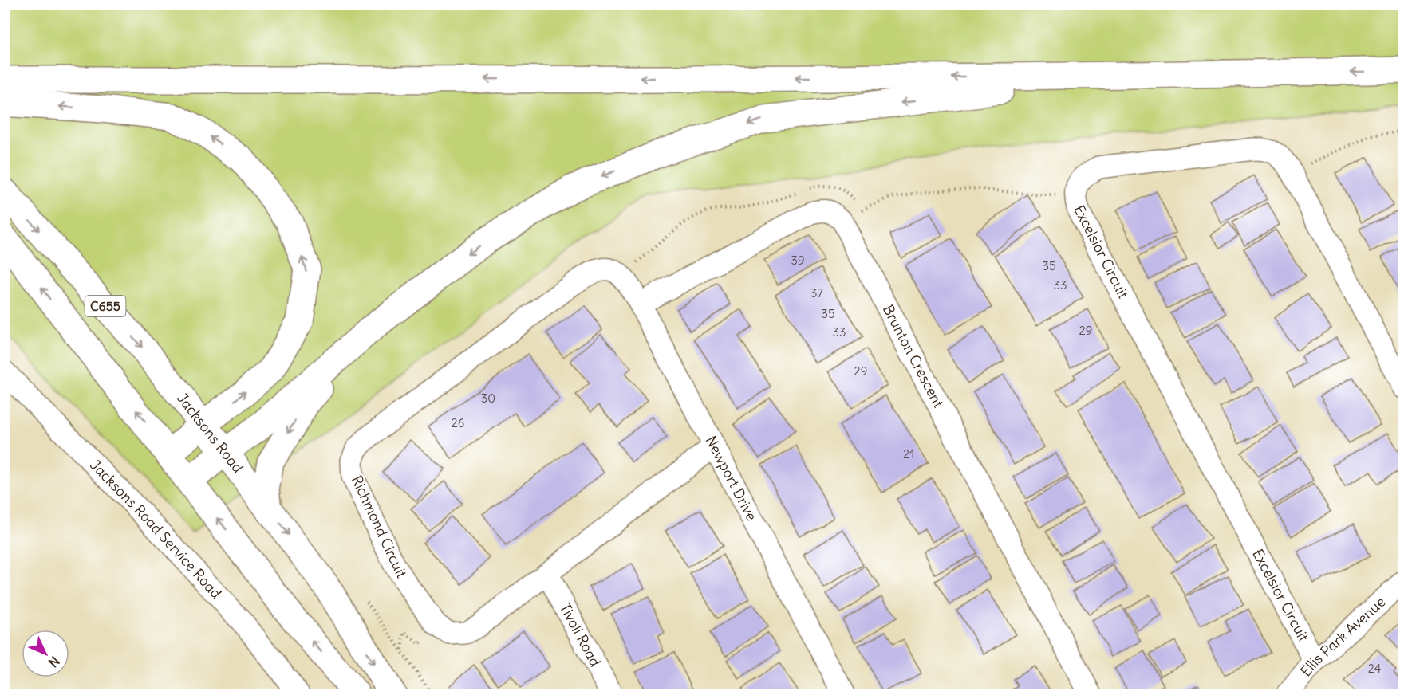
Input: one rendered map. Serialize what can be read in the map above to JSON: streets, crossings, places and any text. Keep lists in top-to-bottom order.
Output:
{
  "streets": {
    "main road": ["C655", "Jacksons Road"],
    "street": [
      "Excelsior Circuit",
      "Brunton Crescent",
      "Newport Drive",
      "Richmond Circuit",
      "Jacksons Road Service Road",
      "Tivoli Road",
      "Ellis Park Avenue"
    ]
  },
  "crossings": [
    ["Excelsior Circuit", "Ellis Park Avenue"],
    ["Newport Drive", "Richmond Circuit"],
    ["Richmond Circuit", "Tivoli Road"]
  ],
  "house_numbers": [
    "39",
    "35",
    "33",
    "37",
    "35",
    "29",
    "33",
    "29",
    "30",
    "26",
    "21",
    "24"
  ],
  "north": "bottom right"
}
